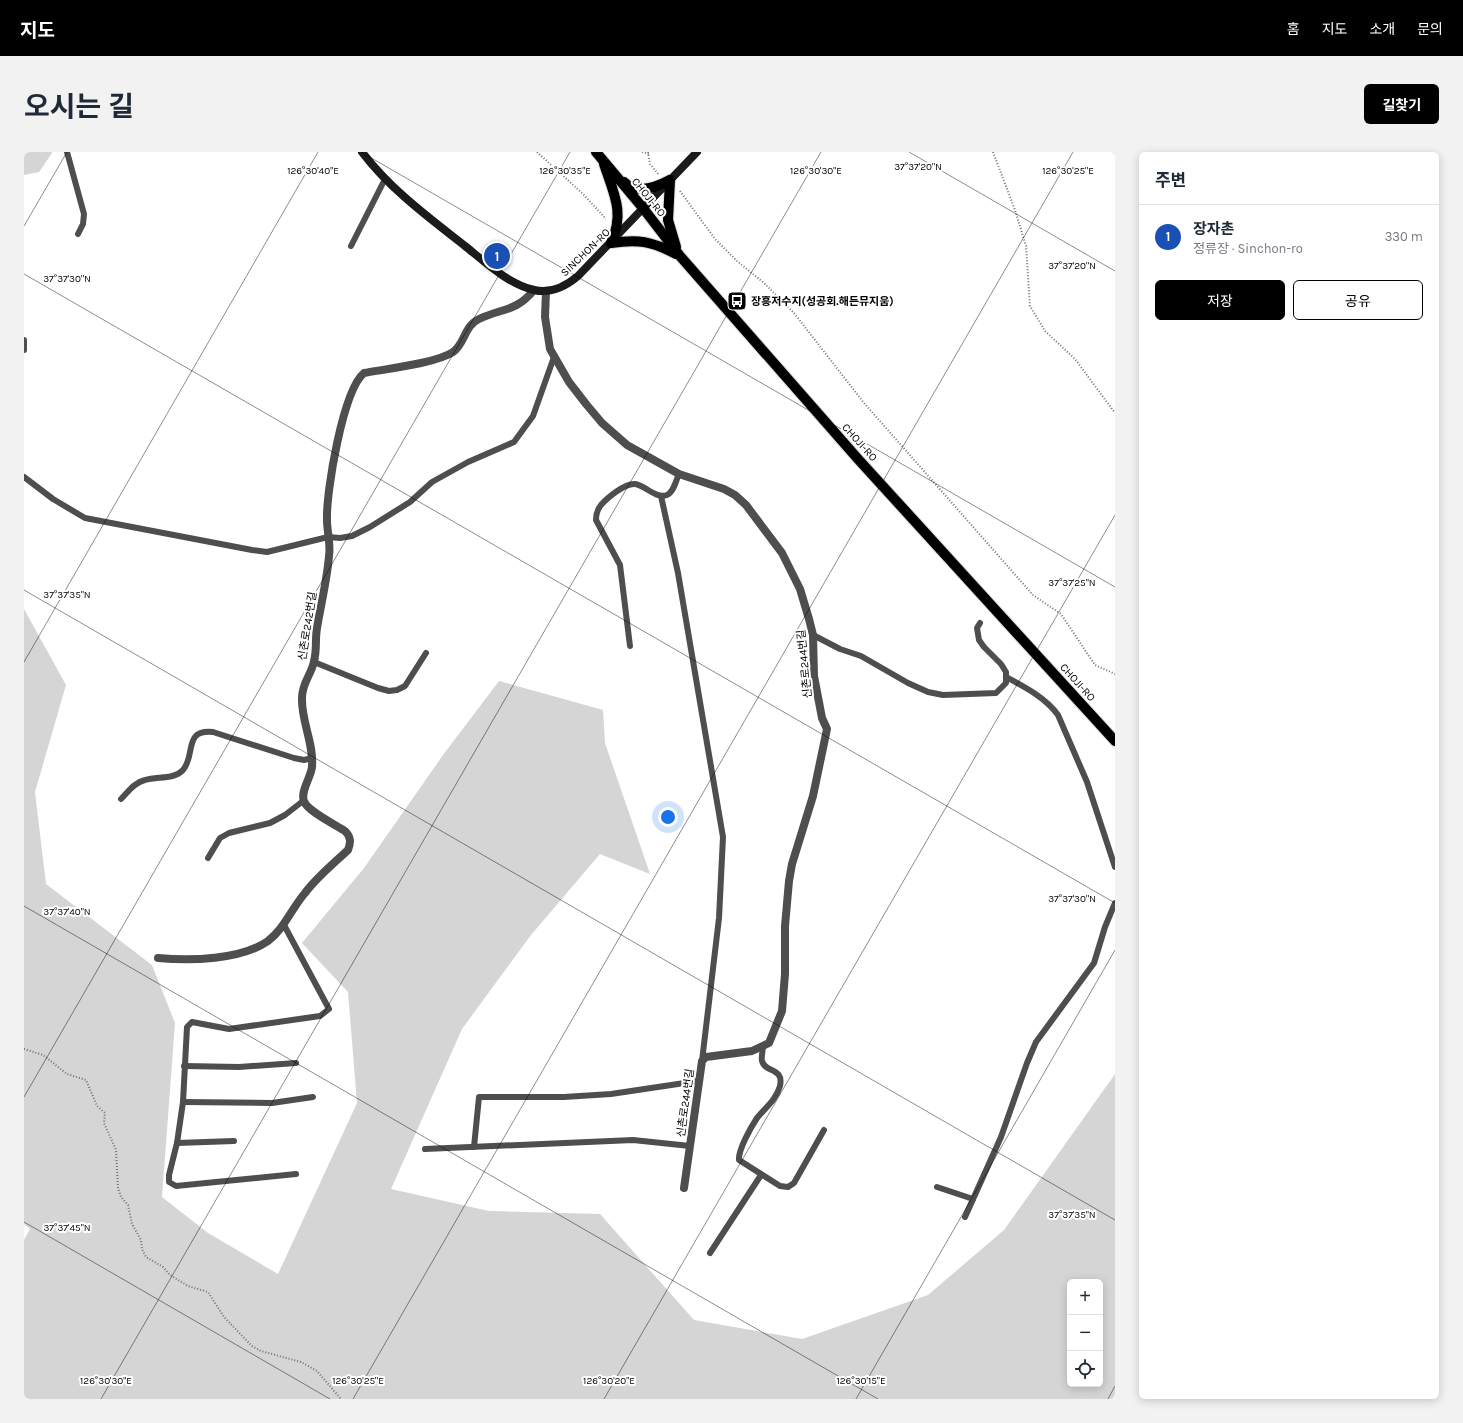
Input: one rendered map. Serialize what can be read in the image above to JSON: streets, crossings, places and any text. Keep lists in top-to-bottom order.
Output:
{
  "streets": {
    "main road": ["CHOJI-RO"],
    "street": ["SINCHON-RO", "신촌로242번길", "신촌로244번길"]
  },
  "crossings": [
    ["CHOJI-RO", "SINCHON-RO"],
    ["SINCHON-RO", "신촌로242번길"],
    ["SINCHON-RO", "신촌로244번길"]
  ],
  "places": {
    "bus stop": ["장흥저수지(성공회.해든뮤지움)"]
  },
  "page": {
    "header": "지도",
    "nav": [
      "홈",
      "지도",
      "소개",
      "문의"
    ],
    "title": "오시는 길",
    "buttons": [
      "길찾기",
      ["저장", "공유"]
    ],
    "heading": "주변",
    "list": [
      {
        "mark": "1",
        "name": "장자촌",
        "note": "정류장 · Sinchon-ro",
        "value": "330 m"
      }
    ],
    "pins": "1",
    "map_buttons": ["+", "−"]
  },
  "coordinates": [
    "37°37'20\"N",
    "126°30'40\"E",
    "126°30'35\"E",
    "126°30'30\"E",
    "126°30'25\"E",
    "37°37'30\"N",
    "37°37'25\"N",
    "37°37'35\"N",
    "37°37'40\"N",
    "37°37'45\"N",
    "126°30'20\"E",
    "126°30'15\"E"
  ]
}
